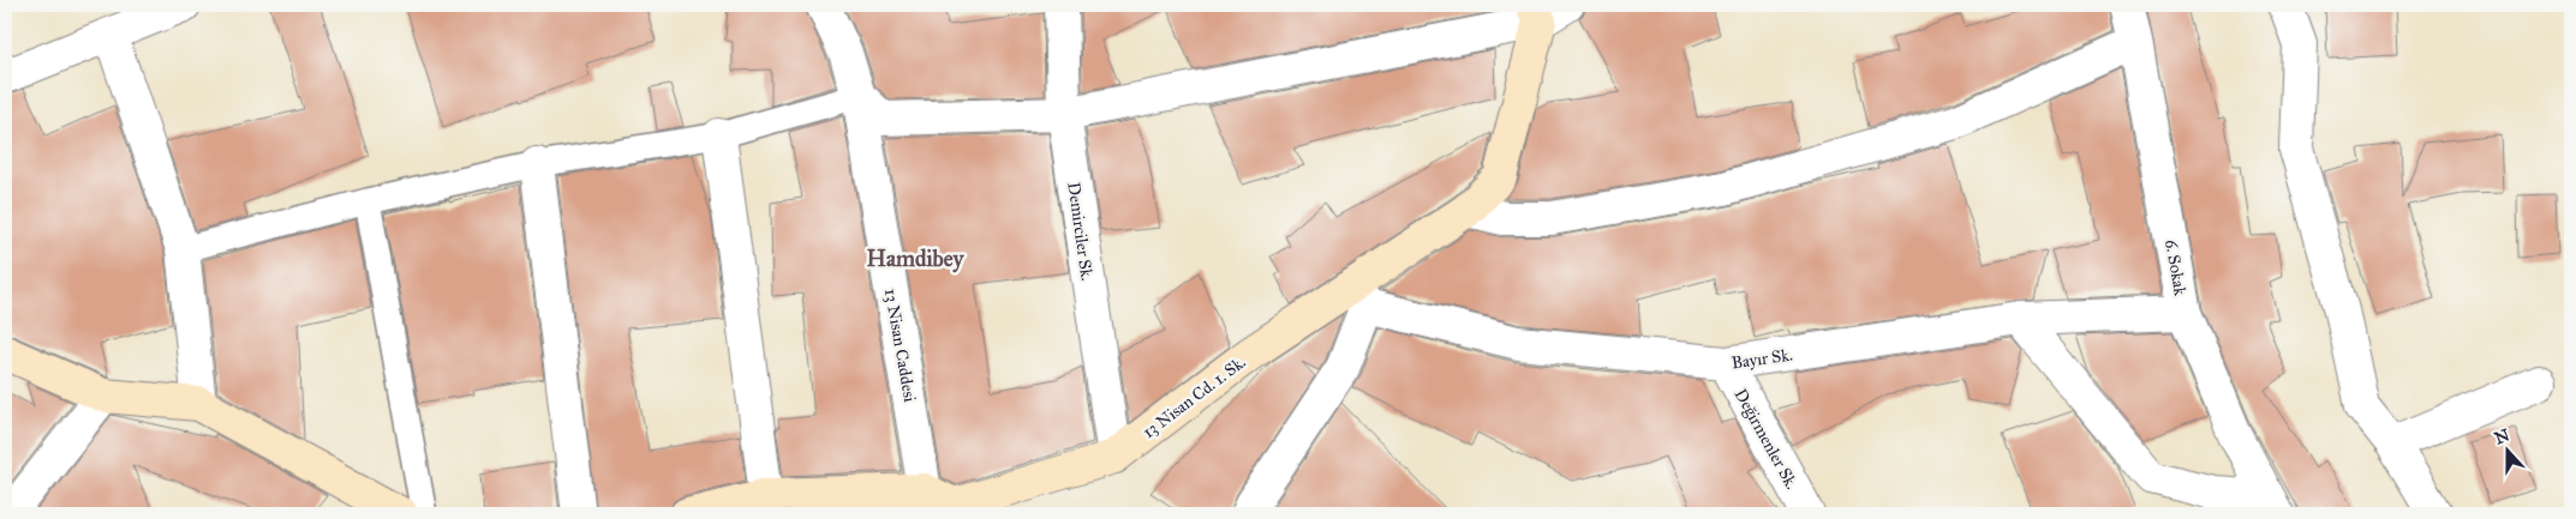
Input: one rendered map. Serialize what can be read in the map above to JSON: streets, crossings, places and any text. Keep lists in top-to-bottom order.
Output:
{
  "streets": {
    "street": [
      "Demirciler Sk.",
      "6. Sokak",
      "13 Nisan Caddesi",
      "Bayır Sk.",
      "13 Nisan Cd. 1. Sk.",
      "Değirmenler Sk."
    ]
  },
  "crossings": [
    ["Demirciler Sk.", "13 Nisan Cd. 1. Sk."],
    ["6. Sokak", "Bayır Sk."],
    ["13 Nisan Caddesi", "13 Nisan Cd. 1. Sk."],
    ["Bayır Sk.", "13 Nisan Cd. 1. Sk."],
    ["Bayır Sk.", "Değirmenler Sk."]
  ],
  "districts": ["Hamdibey"],
  "north": "top"
}
